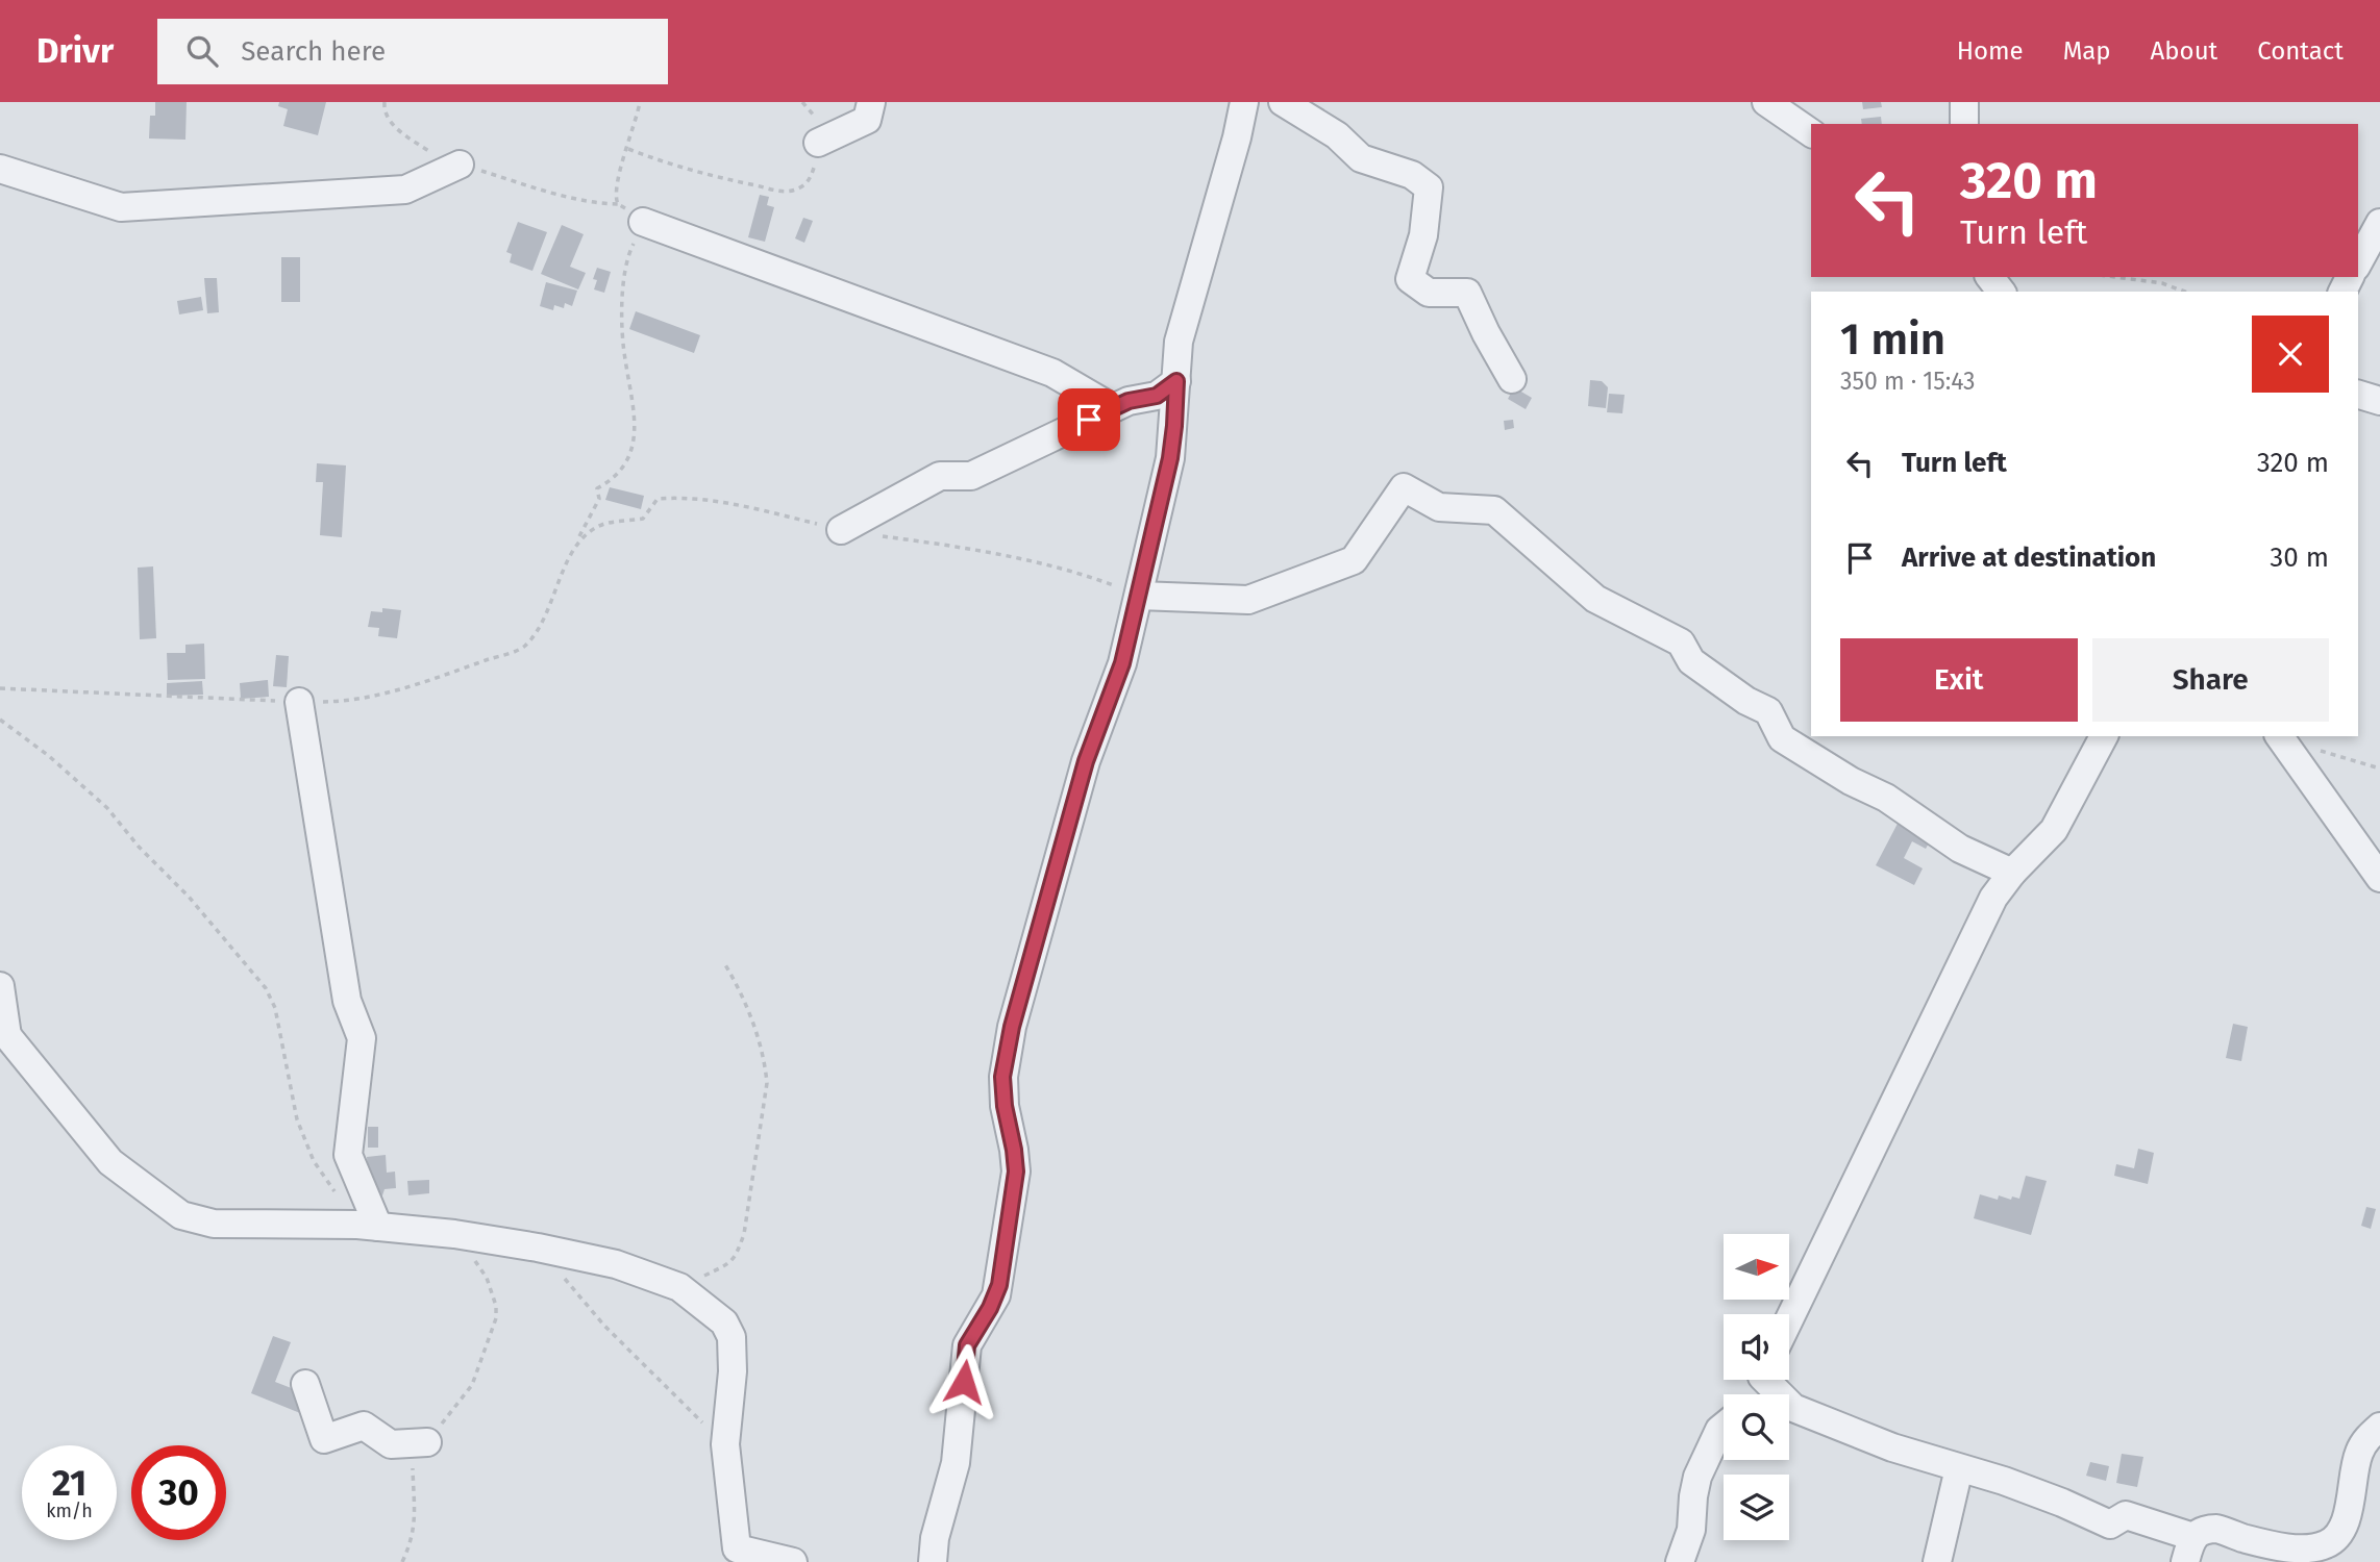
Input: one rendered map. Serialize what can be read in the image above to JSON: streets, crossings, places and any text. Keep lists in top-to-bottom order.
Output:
{
  "north": "right",
  "page": {
    "header": "Drivr",
    "search": "Search here",
    "nav": [
      "Home",
      "Map",
      "About",
      "Contact"
    ],
    "turn": ["320 m", "Turn left"],
    "heading": ["1 min", "350 m · 15:43"],
    "list": [
      {
        "name": "Turn left",
        "value": "320 m"
      },
      {
        "name": "Arrive at destination",
        "value": "30 m"
      }
    ],
    "buttons": ["Exit", "Share"],
    "speed": "21 km/h",
    "limit": "30"
  }
}
